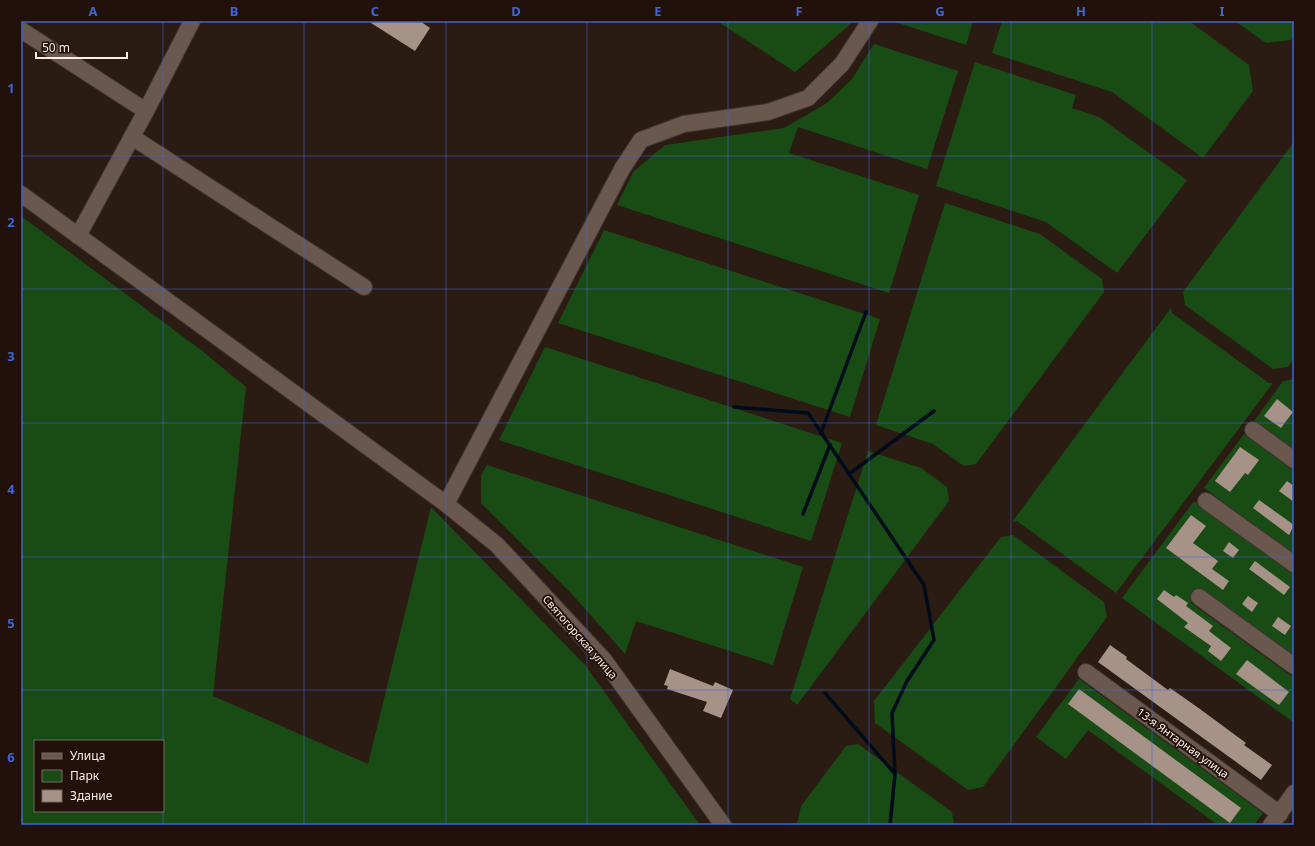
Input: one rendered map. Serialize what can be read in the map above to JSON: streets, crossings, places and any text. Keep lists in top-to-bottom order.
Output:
{
  "streets": {
    "street": ["Святогорская улица", "13-я Янтарная улица"]
  },
  "legend": ["Улица", "Парк", "Здание"],
  "scale_bar": "50 m",
  "grid": {
    "columns": [
      "A",
      "B",
      "C",
      "D",
      "E",
      "F",
      "G",
      "H",
      "I"
    ],
    "rows": [
      "1",
      "2",
      "3",
      "4",
      "5",
      "6"
    ]
  }
}
